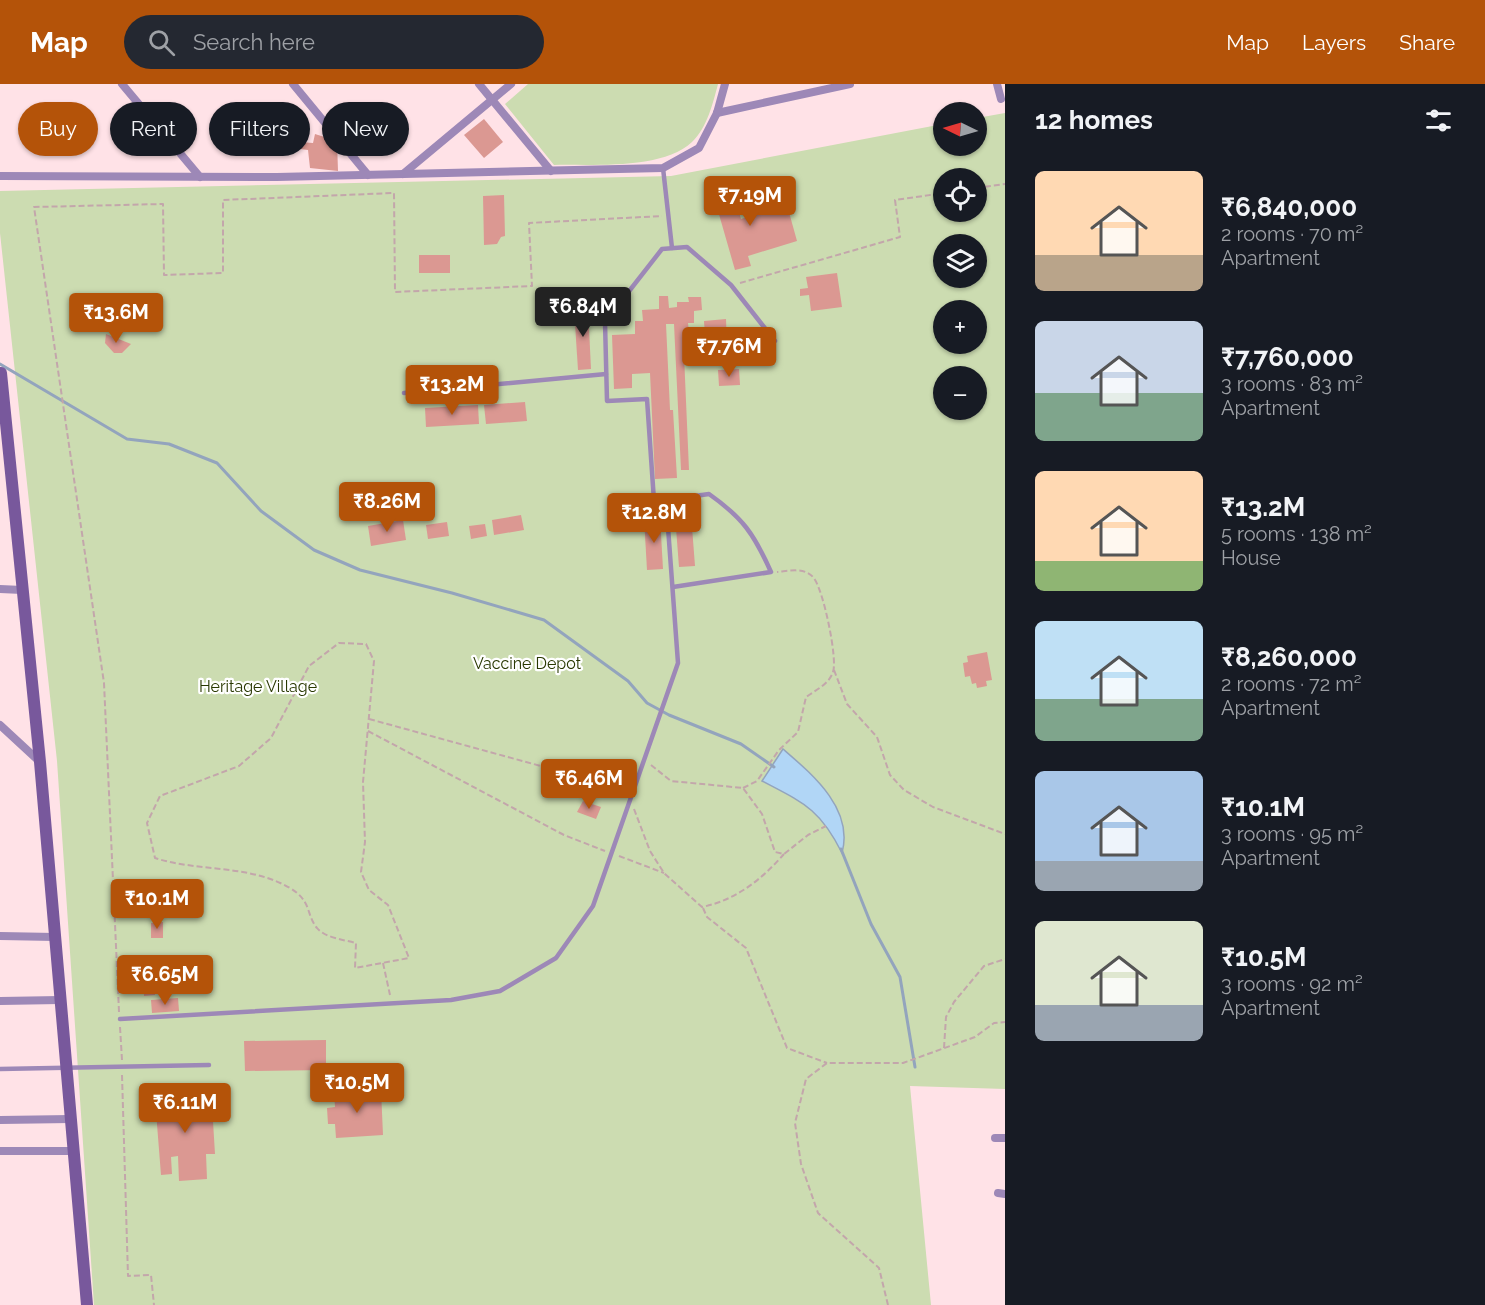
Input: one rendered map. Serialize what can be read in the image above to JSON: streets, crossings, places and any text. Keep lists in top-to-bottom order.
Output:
{
  "parks": ["Vaccine Depot", "Heritage Village"],
  "north": "left",
  "page": {
    "header": "Map",
    "search": "Search here",
    "nav": ["Map", "Layers", "Share"],
    "heading": "12 homes",
    "map_buttons": ["+", "−"],
    "chip": [
      "Buy",
      "Rent",
      "Filters",
      "New"
    ],
    "list": [
      {
        "name": "₹6,840,000",
        "note": "2 rooms · 70 m² · Apartment"
      },
      {
        "name": "₹7,760,000",
        "note": "3 rooms · 83 m² · Apartment"
      },
      {
        "name": "₹13.2M",
        "note": "5 rooms · 138 m² · House"
      },
      {
        "name": "₹8,260,000",
        "note": "2 rooms · 72 m² · Apartment"
      },
      {
        "name": "₹10.1M",
        "note": "3 rooms · 95 m² · Apartment"
      },
      {
        "name": "₹10.5M",
        "note": "3 rooms · 92 m² · Apartment"
      }
    ],
    "price": [
      "₹7.19M",
      "₹6.84M",
      "₹13.6M",
      "₹7.76M",
      "₹13.2M",
      "₹8.26M",
      "₹12.8M",
      "₹6.46M",
      "₹10.1M",
      "₹6.65M",
      "₹10.5M",
      "₹6.11M"
    ]
  }
}
